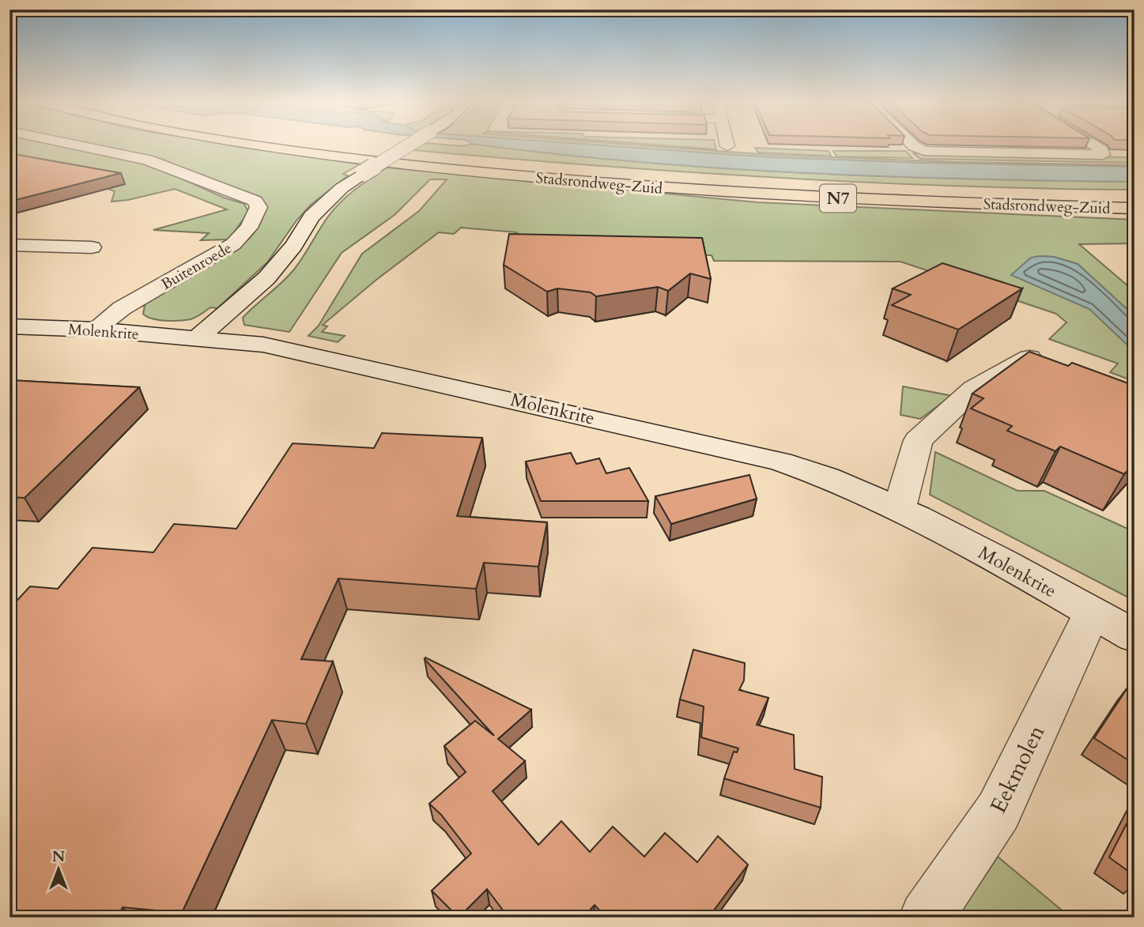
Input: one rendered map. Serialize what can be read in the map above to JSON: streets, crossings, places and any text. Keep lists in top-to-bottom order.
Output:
{
  "streets": {
    "highway": ["Stadsrondweg-Zuid", "N7"],
    "street": ["Buitenroede", "Molenkrite", "Eekmolen"]
  },
  "crossings": [
    ["Buitenroede", "Molenkrite"],
    ["Molenkrite", "Eekmolen"]
  ],
  "north": "top"
}
